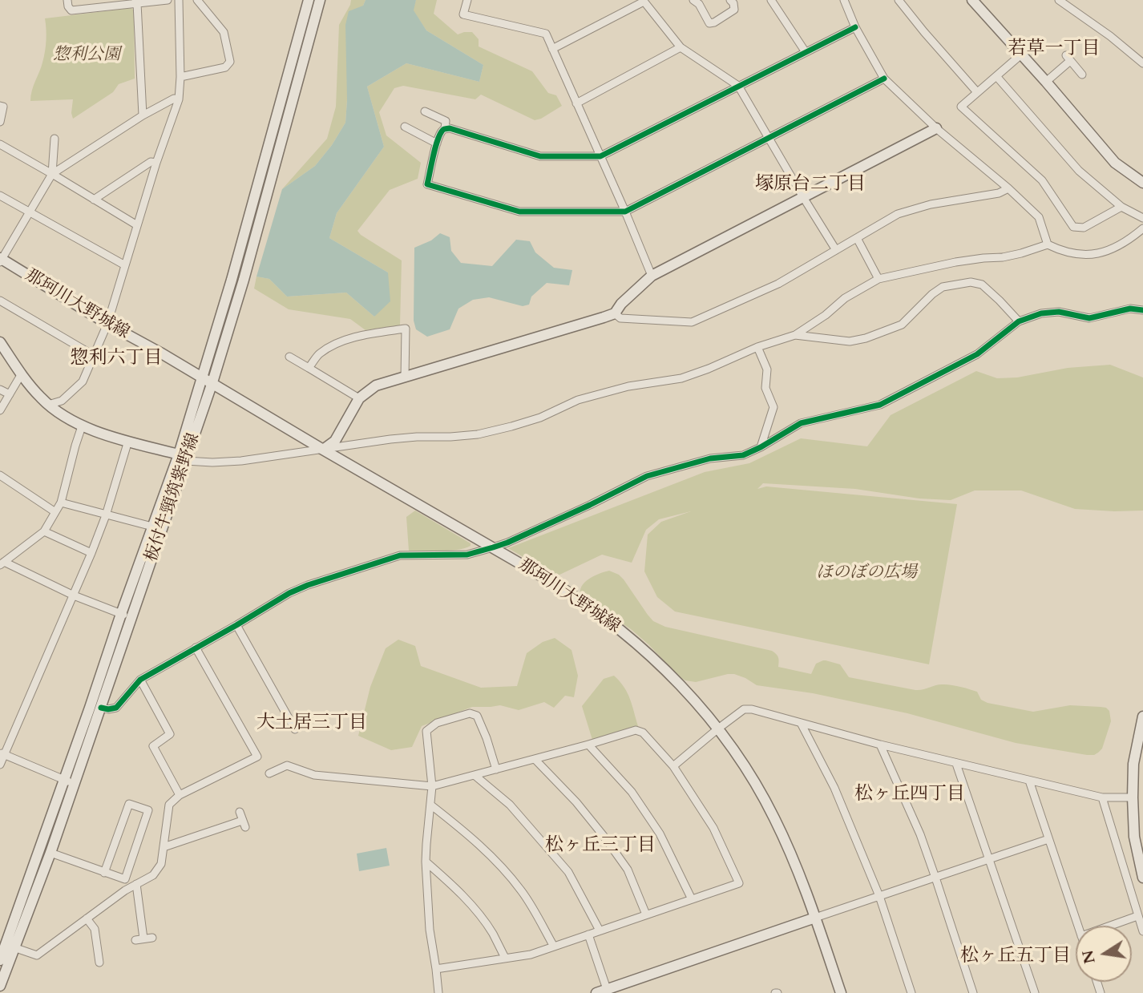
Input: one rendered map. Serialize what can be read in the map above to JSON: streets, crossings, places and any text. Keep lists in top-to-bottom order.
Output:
{
  "streets": {
    "main road": ["那珂川大野城線", "板付牛頸筑紫野線"]
  },
  "crossings": [
    ["那珂川大野城線", "板付牛頸筑紫野線"]
  ],
  "districts": [
    "若草一丁目",
    "塚原台二丁目",
    "惣利六丁目",
    "大土居三丁目",
    "松ヶ丘四丁目",
    "松ヶ丘三丁目",
    "松ヶ丘五丁目"
  ],
  "parks": ["惣利公園", "ほのぼの広場"],
  "north": "left"
}
